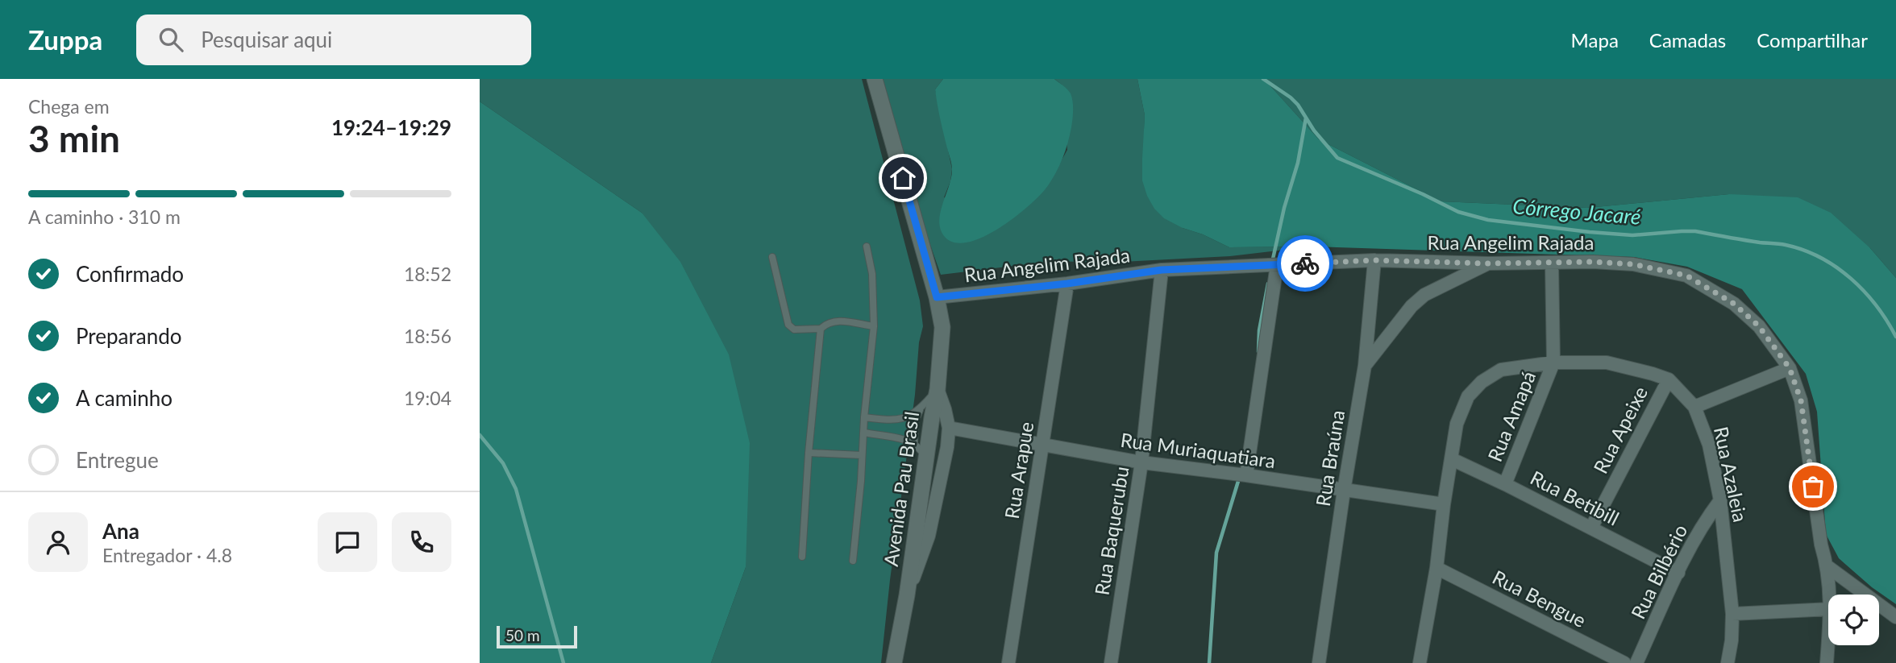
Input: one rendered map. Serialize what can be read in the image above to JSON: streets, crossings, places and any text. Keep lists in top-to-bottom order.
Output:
{
  "streets": {
    "main road": ["Avenida Pau Brasil"],
    "street": [
      "Rua Angelim Rajada",
      "Rua Amapá",
      "Rua Apeixe",
      "Rua Muriaquatiara",
      "Rua Braúna",
      "Rua Arapue",
      "Rua Azaleia",
      "Rua Betibill",
      "Rua Baquerubu",
      "Rua Bilbério",
      "Rua Bengue"
    ]
  },
  "crossings": [
    ["Rua Angelim Rajada", "Rua Braúna"],
    ["Rua Angelim Rajada", "Rua Arapue"],
    ["Rua Angelim Rajada", "Avenida Pau Brasil"],
    ["Rua Angelim Rajada", "Rua Baquerubu"],
    ["Rua Amapá", "Rua Azaleia"],
    ["Rua Amapá", "Rua Betibill"],
    ["Rua Apeixe", "Rua Azaleia"],
    ["Rua Apeixe", "Rua Betibill"],
    ["Rua Muriaquatiara", "Rua Braúna"],
    ["Rua Muriaquatiara", "Rua Arapue"],
    ["Rua Muriaquatiara", "Rua Azaleia"],
    ["Rua Muriaquatiara", "Avenida Pau Brasil"],
    ["Rua Muriaquatiara", "Rua Baquerubu"],
    ["Rua Azaleia", "Rua Betibill"],
    ["Rua Azaleia", "Rua Bilbério"],
    ["Rua Azaleia", "Rua Bengue"],
    ["Rua Betibill", "Rua Bilbério"]
  ],
  "water": ["Córrego Jacaré"],
  "scale_bar": "50 m",
  "page": {
    "header": "Zuppa",
    "search": "Pesquisar aqui",
    "nav": ["Mapa", "Camadas", "Compartilhar"],
    "heading": ["3 min", "Chega em", "19:24–19:29"],
    "panel": ["Ana", "Entregador · 4.8"],
    "bar": "A caminho · 310 m",
    "list": [
      ["Confirmado", "18:52"],
      ["Preparando", "18:56"],
      ["A caminho", "19:04"],
      "Entregue"
    ],
    "scale": "50 m"
  }
}
